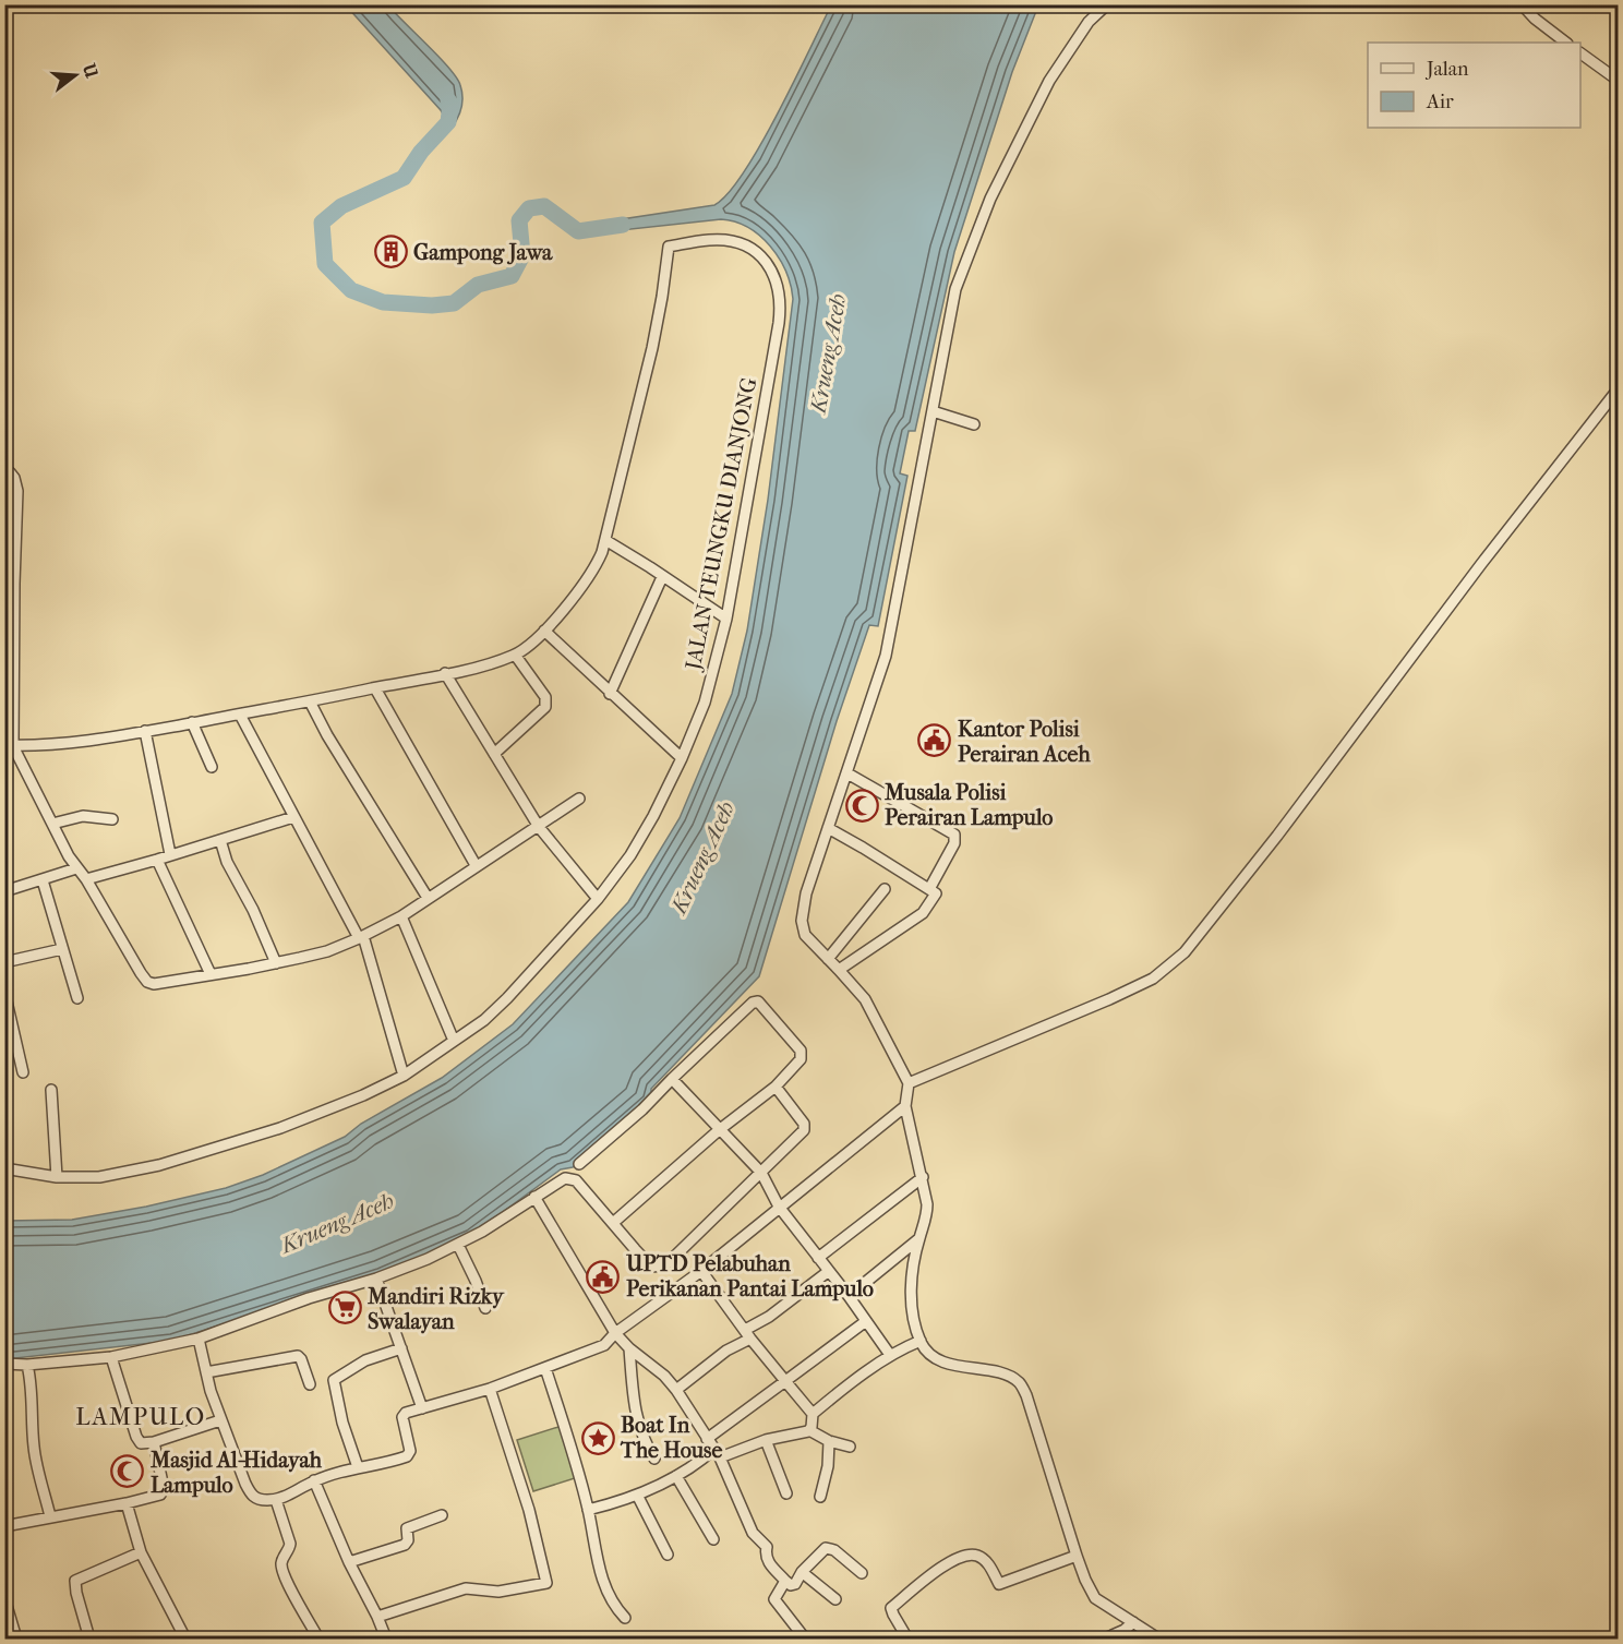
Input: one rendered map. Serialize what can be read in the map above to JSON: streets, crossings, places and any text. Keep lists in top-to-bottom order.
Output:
{
  "streets": {
    "street": ["JALAN TEUNGKU DIANJONG"]
  },
  "districts": ["LAMPULO"],
  "water": ["Krueng Aceh"],
  "places": {
    "building": ["Gampong Jawa"],
    "public building": ["Kantor Polisi Perairan Aceh", "UPTD Pelabuhan Perikanan Pantai Lampulo"],
    "mosque": ["Musala Polisi Perairan Lampulo", "Masjid Al-Hidayah Lampulo"],
    "supermarket": ["Mandiri Rizky Swalayan"],
    "place": ["Boat In The House"]
  },
  "legend": ["Jalan", "Air"],
  "north": "right"
}
